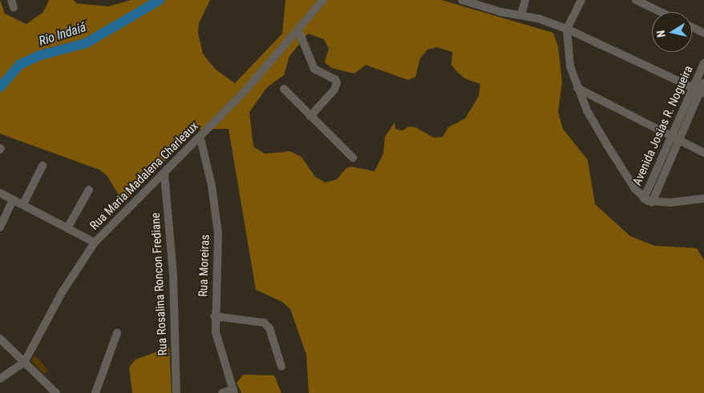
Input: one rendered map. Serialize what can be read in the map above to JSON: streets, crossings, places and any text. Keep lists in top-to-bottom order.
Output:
{
  "streets": {
    "street": [
      "Avenida Josias R. Nogueira",
      "Rua Maria Madalena Charleaux",
      "Rua Moreiras",
      "Rua Rosalina Roncon Frediane"
    ]
  },
  "crossings": [
    ["Rua Maria Madalena Charleaux", "Rua Moreiras"],
    ["Rua Maria Madalena Charleaux", "Rua Rosalina Roncon Frediane"]
  ],
  "water": ["Rio Indaiá"],
  "north": "left"
}
